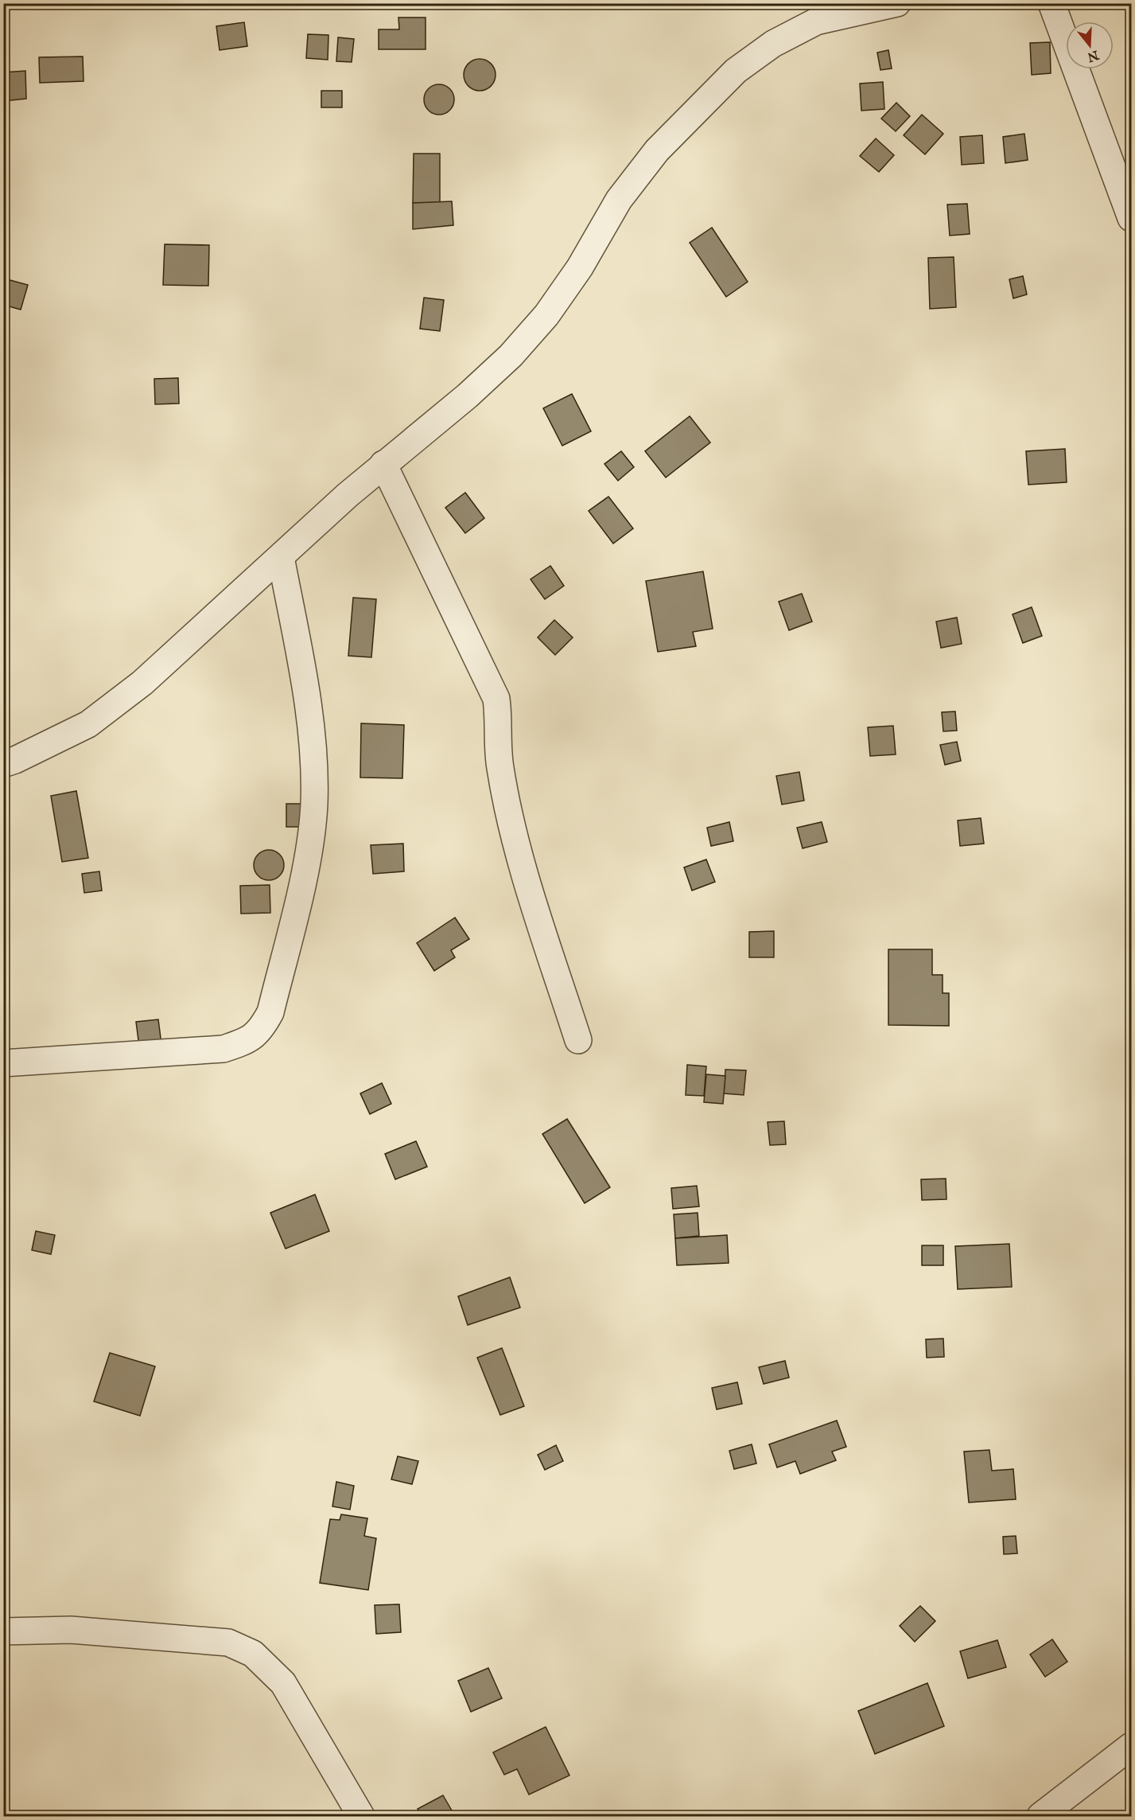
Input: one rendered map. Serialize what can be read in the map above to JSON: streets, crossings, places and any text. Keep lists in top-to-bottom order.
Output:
{
  "north": "bottom"
}
